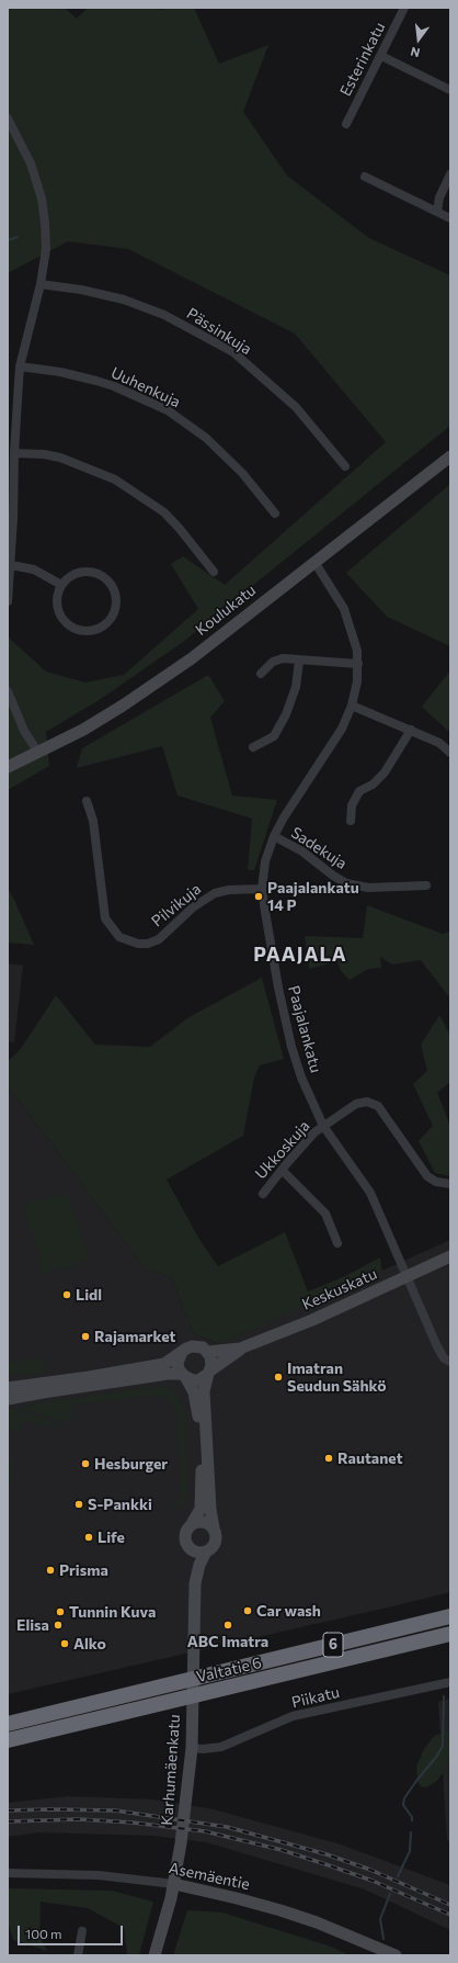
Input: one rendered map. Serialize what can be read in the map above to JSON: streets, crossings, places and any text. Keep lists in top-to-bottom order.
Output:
{
  "streets": {
    "highway": ["6", "Valtatie 6"],
    "street": [
      "Esterinkatu",
      "Pässinkuja",
      "Uuhenkuja",
      "Koulukatu",
      "Sadekuja",
      "Pilvikuja",
      "Paajalankatu",
      "Ukkoskuja",
      "Keskuskatu",
      "Piikatu",
      "Karhumäenkatu",
      "Asemäentie"
    ]
  },
  "crossings": [
    ["Koulukatu", "Paajalankatu"],
    ["Sadekuja", "Paajalankatu"],
    ["Pilvikuja", "Paajalankatu"],
    ["Paajalankatu", "Ukkoskuja"],
    ["Paajalankatu", "Keskuskatu"],
    ["Piikatu", "Karhumäenkatu"],
    ["Karhumäenkatu", "Asemäentie"]
  ],
  "districts": ["PAAJALA"],
  "places": [
    "Paajalankatu 14 P",
    "Lidl",
    "Rajamarket",
    "Imatran Seudun Sähkö",
    "Rautanet",
    "Hesburger",
    "S-Pankki",
    "Life",
    "Prisma",
    "Car wash",
    "Tunnin Kuva",
    "Elisa",
    "ABC Imatra",
    "Alko"
  ],
  "scale_bar": "100 m",
  "north": "bottom"
}
